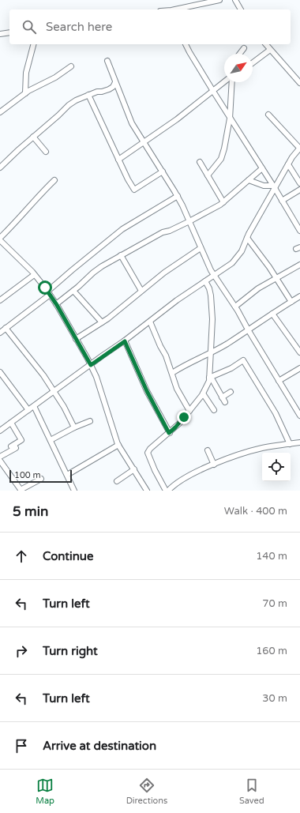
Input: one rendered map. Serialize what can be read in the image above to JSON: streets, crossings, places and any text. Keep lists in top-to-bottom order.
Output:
{
  "scale_bar": "100 m",
  "north": "top right",
  "page": {
    "search": "Search here",
    "scale": "100 m",
    "heading": ["5 min", "Walk · 400 m"],
    "list": [
      ["Continue", "140 m"],
      ["Turn left", "70 m"],
      ["Turn right", "160 m"],
      ["Turn left", "30 m"],
      "Arrive at destination"
    ],
    "nav": ["Map", "Directions", "Saved"]
  }
}
